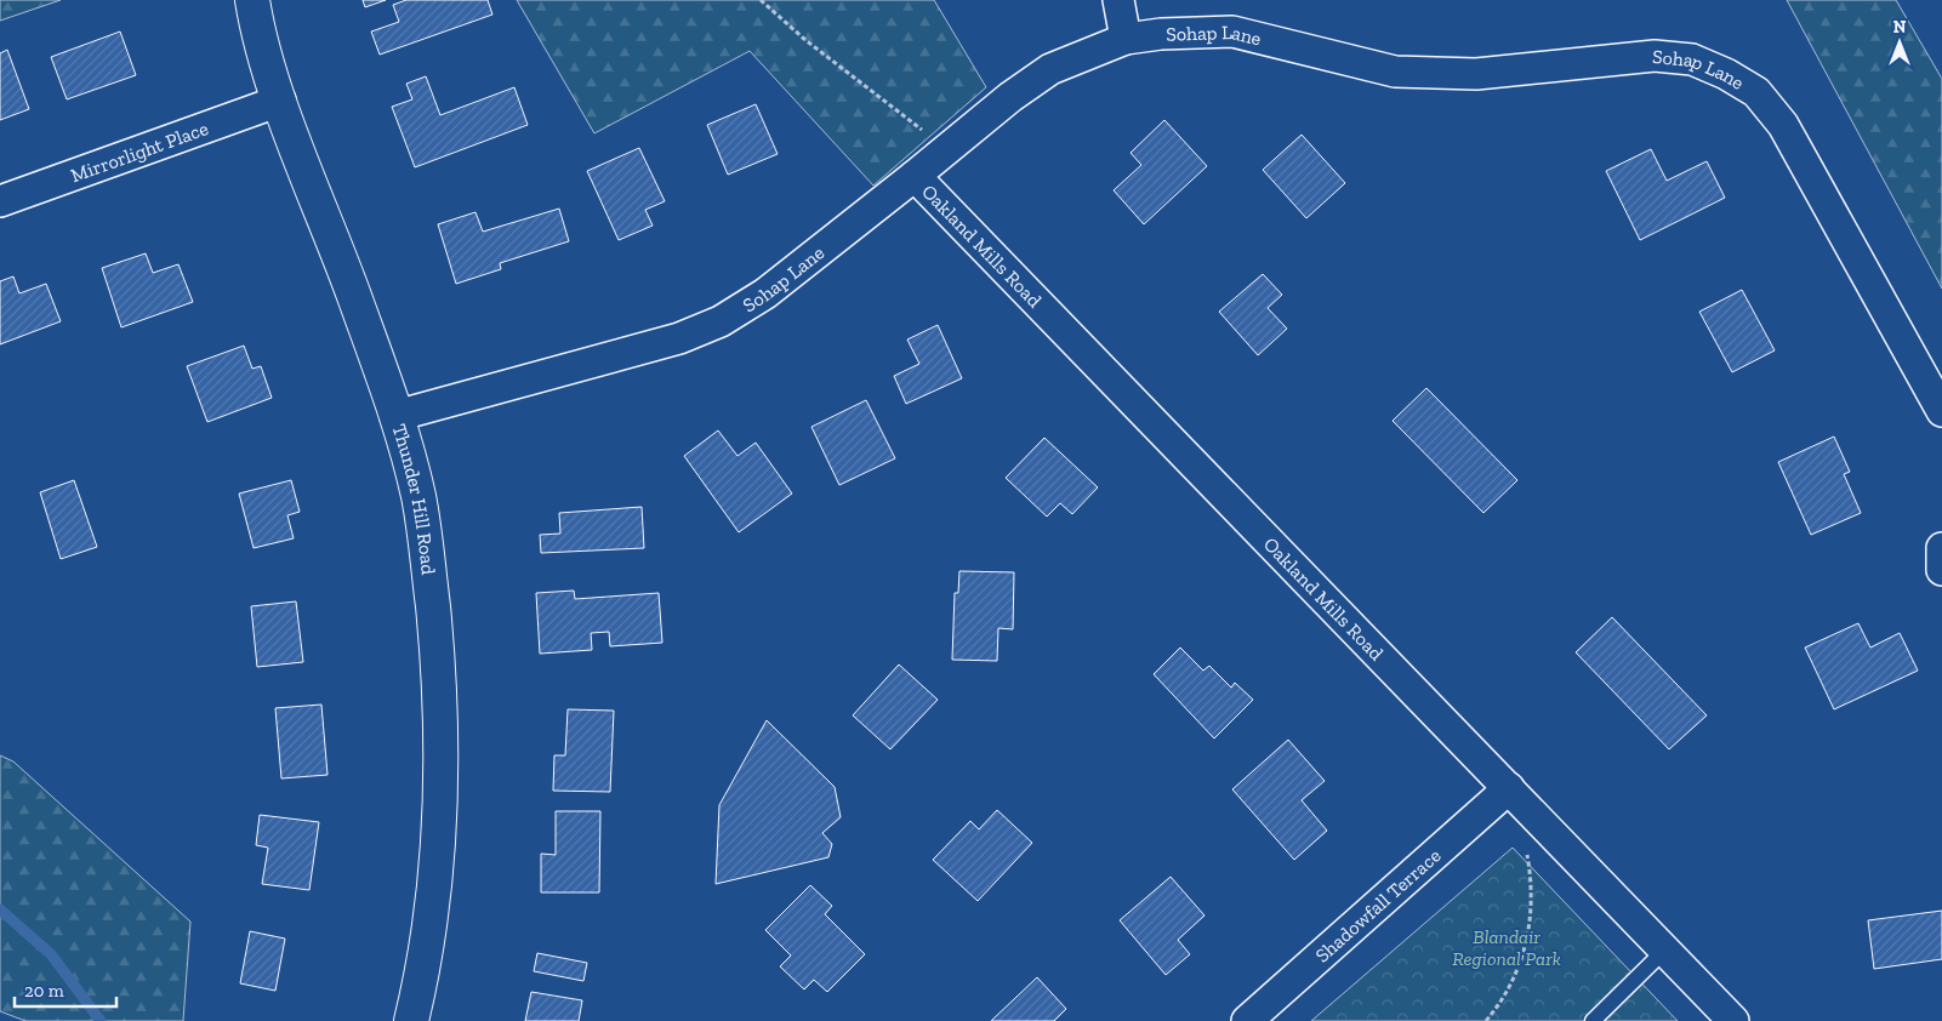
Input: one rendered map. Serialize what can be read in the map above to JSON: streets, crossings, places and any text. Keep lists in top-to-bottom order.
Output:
{
  "streets": {
    "street": [
      "Sohap Lane",
      "Mirrorlight Place",
      "Oakland Mills Road",
      "Thunder Hill Road",
      "Shadowfall Terrace"
    ]
  },
  "crossings": [
    ["Sohap Lane", "Oakland Mills Road"],
    ["Sohap Lane", "Thunder Hill Road"],
    ["Mirrorlight Place", "Thunder Hill Road"],
    ["Oakland Mills Road", "Shadowfall Terrace"]
  ],
  "parks": ["Blandair Regional Park"],
  "scale_bar": "20 m",
  "north": "top"
}
